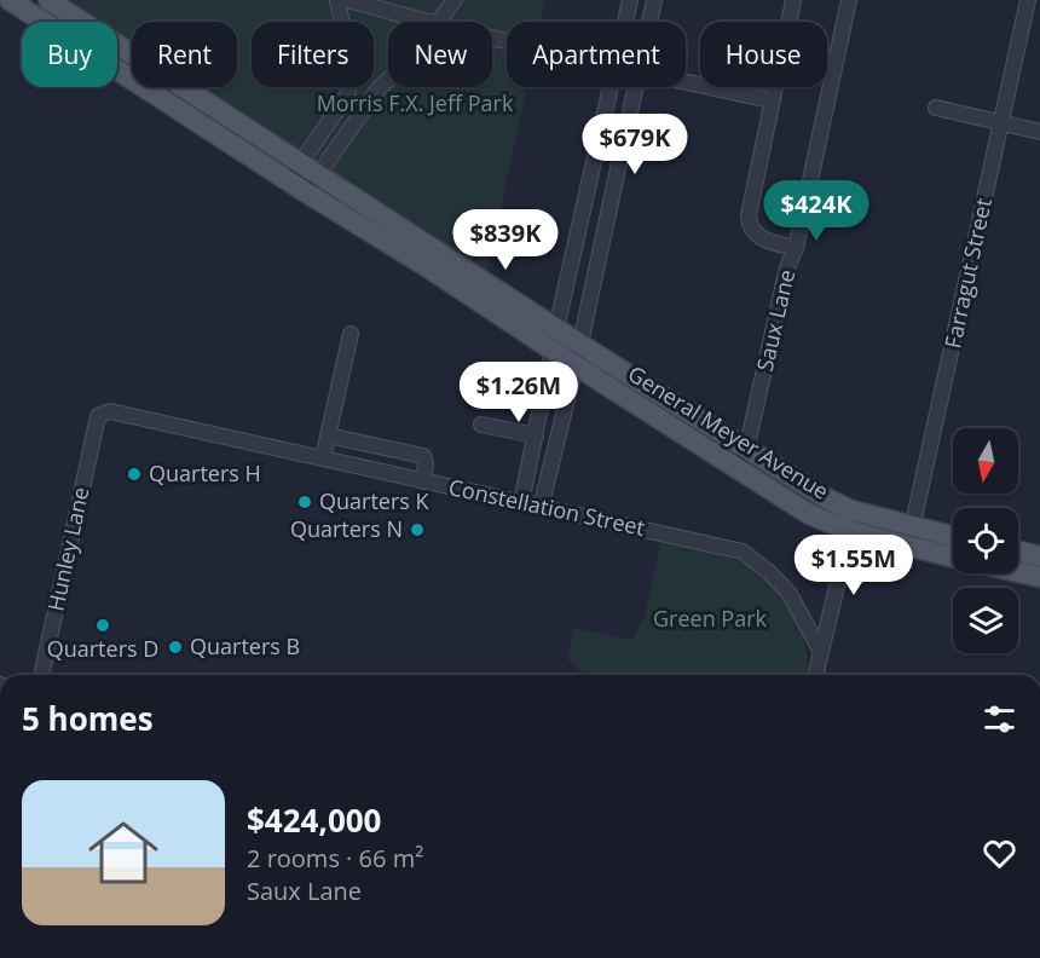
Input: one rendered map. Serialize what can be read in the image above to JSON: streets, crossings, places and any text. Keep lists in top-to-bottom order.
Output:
{
  "streets": {
    "main road": ["General Meyer Avenue"],
    "street": [
      "Farragut Street",
      "Saux Lane",
      "Constellation Street",
      "Hunley Lane"
    ]
  },
  "crossings": [
    ["Farragut Street", "General Meyer Avenue"],
    ["Saux Lane", "General Meyer Avenue"],
    ["Constellation Street", "Hunley Lane"]
  ],
  "parks": ["Morris F.X. Jeff Park", "Green Park"],
  "places": [
    "Quarters H",
    "Quarters K",
    "Quarters N",
    "Quarters D",
    "Quarters B"
  ],
  "north": "bottom",
  "page": {
    "chip": [
      "Buy",
      "Rent",
      "Filters",
      "New",
      "Apartment",
      "House"
    ],
    "price": [
      "$679K",
      "$424K",
      "$839K",
      "$1.26M",
      "$1.55M"
    ],
    "heading": "5 homes",
    "list": [
      {
        "name": "$424,000",
        "note": "2 rooms · 66 m² · Saux Lane"
      }
    ]
  }
}
